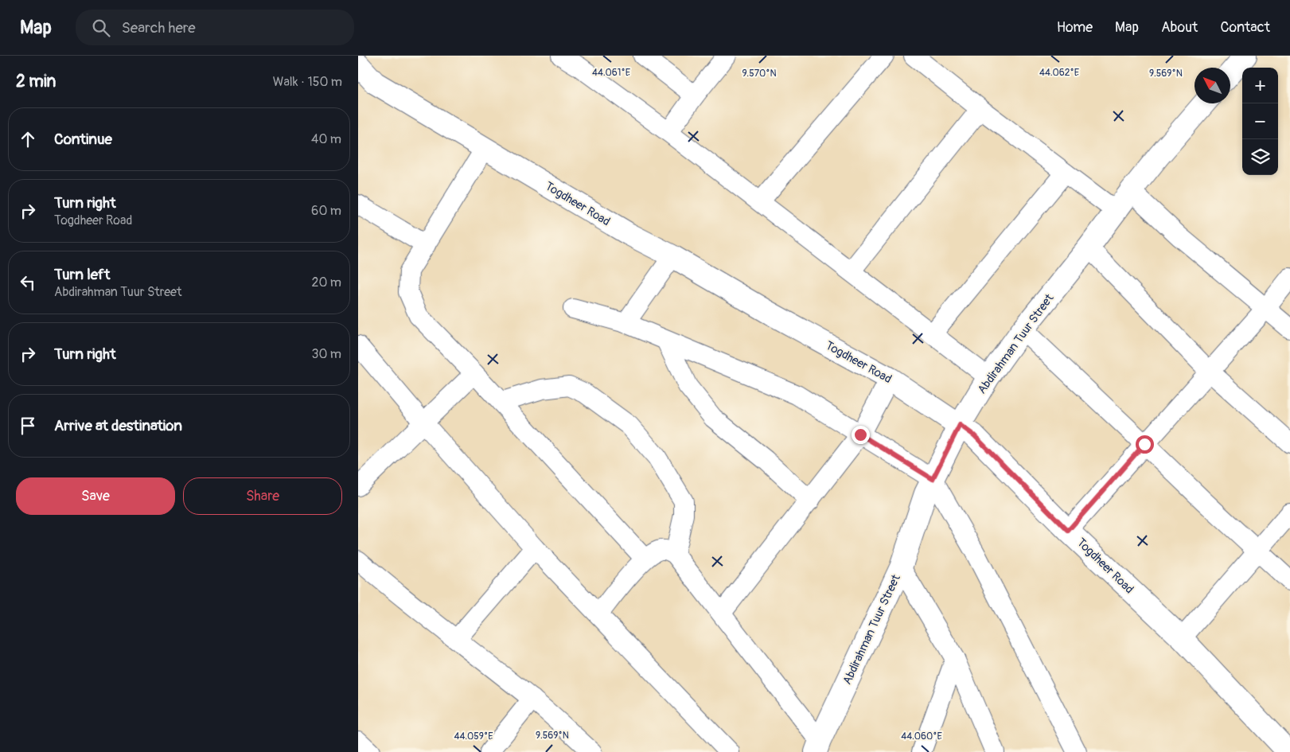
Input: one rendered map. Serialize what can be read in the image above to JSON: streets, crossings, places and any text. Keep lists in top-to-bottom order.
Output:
{
  "streets": {
    "street": ["Togdheer Road", "Abdirahman Tuur Street"]
  },
  "crossings": [
    ["Togdheer Road", "Abdirahman Tuur Street"]
  ],
  "north": "top left",
  "page": {
    "header": "Map",
    "search": "Search here",
    "nav": [
      "Home",
      "Map",
      "About",
      "Contact"
    ],
    "heading": ["2 min", "Walk · 150 m"],
    "map_buttons": ["+", "−"],
    "list": [
      ["Continue", "40 m"],
      ["Turn right", "Togdheer Road", "60 m"],
      ["Turn left", "Abdirahman Tuur Street", "20 m"],
      ["Turn right", "30 m"],
      "Arrive at destination"
    ],
    "buttons": ["Save", "Share"]
  },
  "coordinates": [
    "44.061°E",
    "44.062°E",
    "9.570°N",
    "9.569°N",
    "44.059°E",
    "44.060°E"
  ]
}
